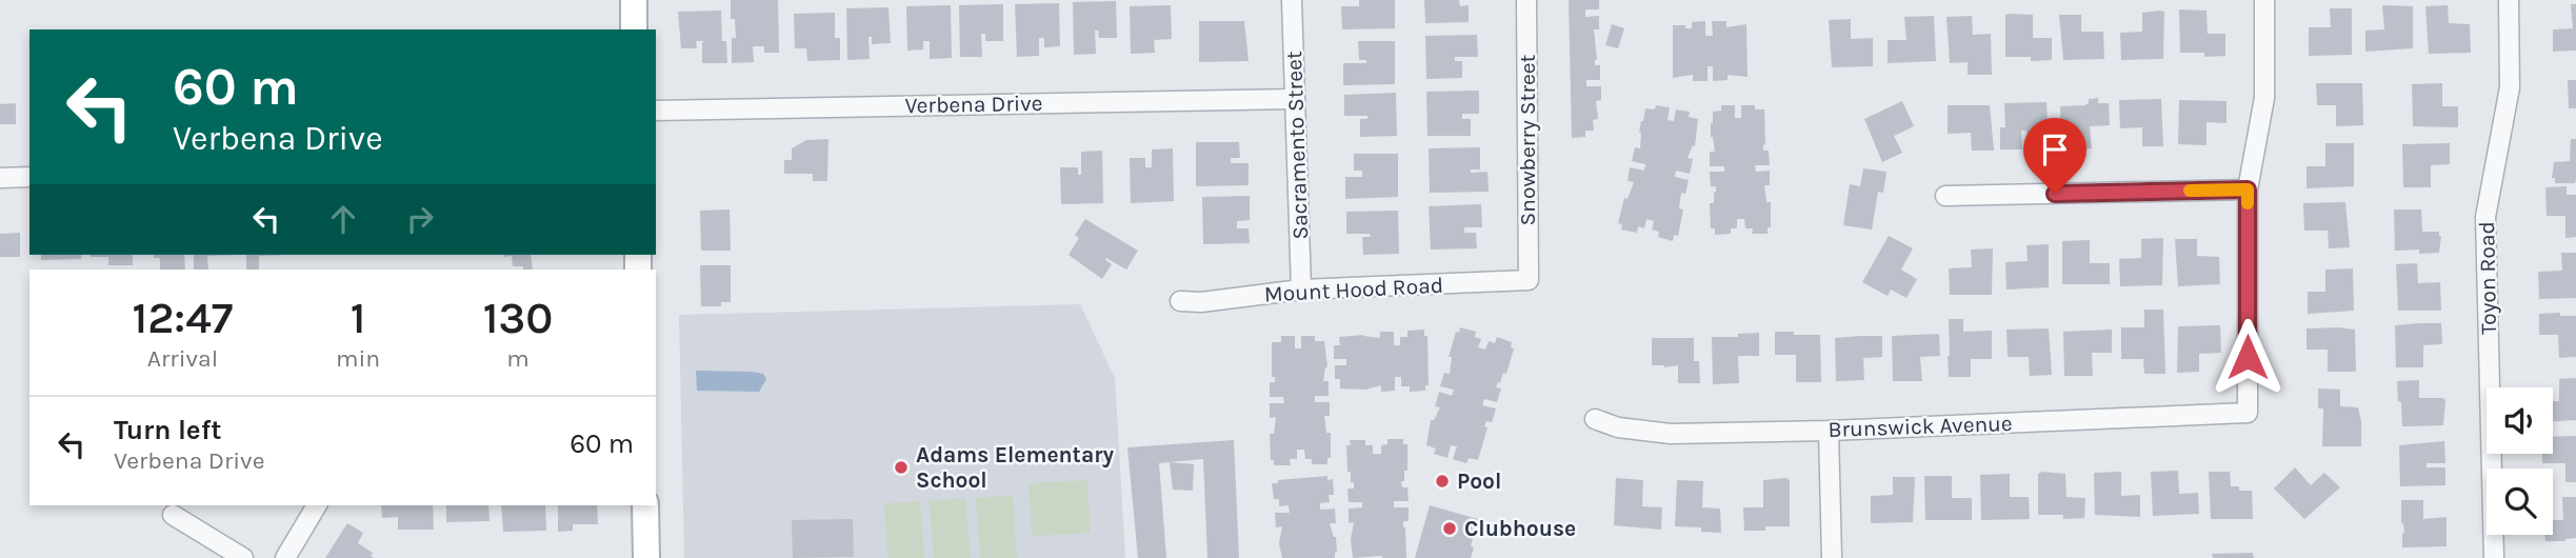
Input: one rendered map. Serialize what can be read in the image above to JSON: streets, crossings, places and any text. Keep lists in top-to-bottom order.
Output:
{
  "streets": {
    "street": [
      "Verbena Drive",
      "Snowberry Street",
      "Sacramento Street",
      "Toyon Road",
      "Mount Hood Road",
      "Brunswick Avenue"
    ]
  },
  "crossings": [
    ["Verbena Drive", "Sacramento Street"],
    ["Snowberry Street", "Mount Hood Road"],
    ["Sacramento Street", "Mount Hood Road"]
  ],
  "places": ["Adams Elementary School", "Pool", "Clubhouse"],
  "page": {
    "turn": ["60 m", "Verbena Drive"],
    "eta": [
      "12:47",
      "Arrival",
      "1",
      "min",
      "130",
      "m"
    ],
    "list": [
      {
        "name": "Turn left",
        "note": "Verbena Drive",
        "value": "60 m"
      }
    ]
  }
}
